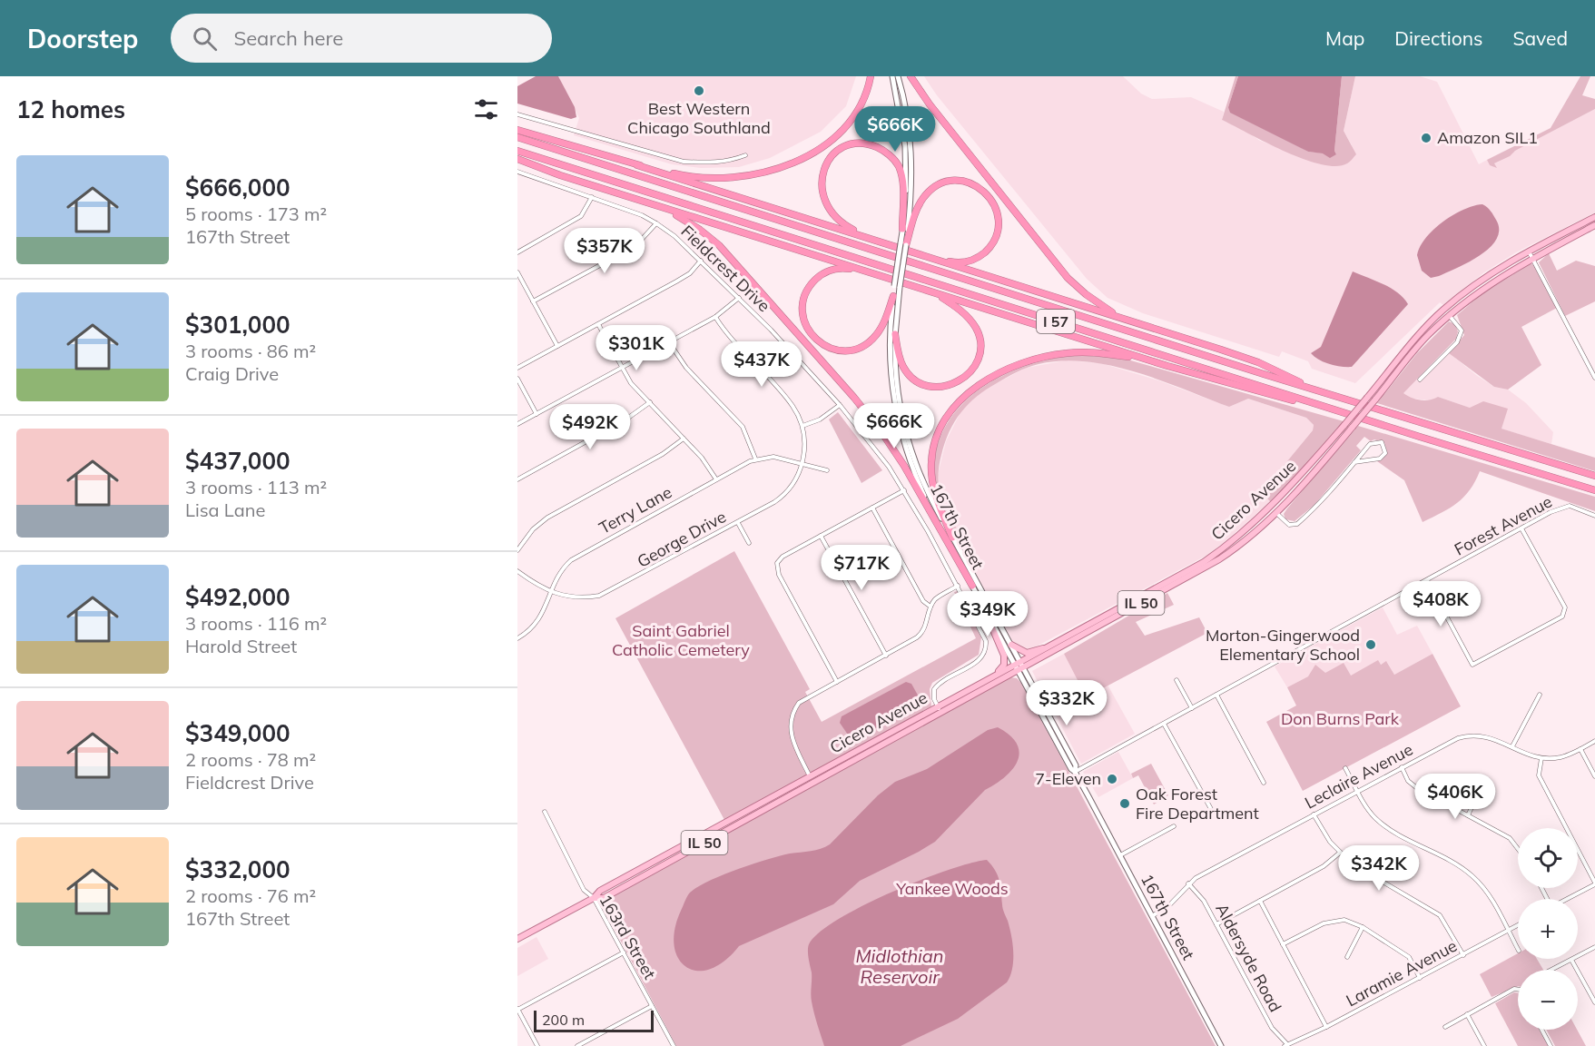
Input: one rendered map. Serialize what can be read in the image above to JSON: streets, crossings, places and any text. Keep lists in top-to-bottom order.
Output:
{
  "streets": {
    "highway": ["I 57"],
    "main road": ["Cicero Avenue", "167th Street", "IL 50"],
    "street": [
      "Fieldcrest Drive",
      "Terry Lane",
      "Forest Avenue",
      "George Drive",
      "Leclaire Avenue",
      "163rd Street",
      "Aldersyde Road",
      "Laramie Avenue"
    ]
  },
  "crossings": [
    ["Fieldcrest Drive", "Cicero Avenue"],
    ["Cicero Avenue", "167th Street"],
    ["Cicero Avenue", "163rd Street"],
    ["Terry Lane", "George Drive"],
    ["Forest Avenue", "167th Street"],
    ["167th Street", "Leclaire Avenue"],
    ["Leclaire Avenue", "Aldersyde Road"],
    ["Aldersyde Road", "Laramie Avenue"]
  ],
  "water": ["Midlothian Reservoir"],
  "parks": ["Saint Gabriel Catholic Cemetery", "Don Burns Park", "Yankee Woods"],
  "places": [
    "Best Western Chicago Southland",
    "Amazon SIL1",
    "Morton-Gingerwood Elementary School",
    "7-Eleven",
    "Oak Forest Fire Department"
  ],
  "scale_bar": "200 m",
  "page": {
    "header": "Doorstep",
    "search": "Search here",
    "nav": ["Map", "Directions", "Saved"],
    "heading": "12 homes",
    "price": [
      "$666K",
      "$357K",
      "$301K",
      "$437K",
      "$666K",
      "$492K",
      "$717K",
      "$408K",
      "$349K",
      "$332K",
      "$406K",
      "$342K"
    ],
    "list": [
      {
        "name": "$666,000",
        "note": "5 rooms · 173 m² · 167th Street"
      },
      {
        "name": "$301,000",
        "note": "3 rooms · 86 m² · Craig Drive"
      },
      {
        "name": "$437,000",
        "note": "3 rooms · 113 m² · Lisa Lane"
      },
      {
        "name": "$492,000",
        "note": "3 rooms · 116 m² · Harold Street"
      },
      {
        "name": "$349,000",
        "note": "2 rooms · 78 m² · Fieldcrest Drive"
      },
      {
        "name": "$332,000",
        "note": "2 rooms · 76 m² · 167th Street"
      }
    ],
    "map_buttons": ["+", "−"],
    "scale": "200 m"
  }
}
